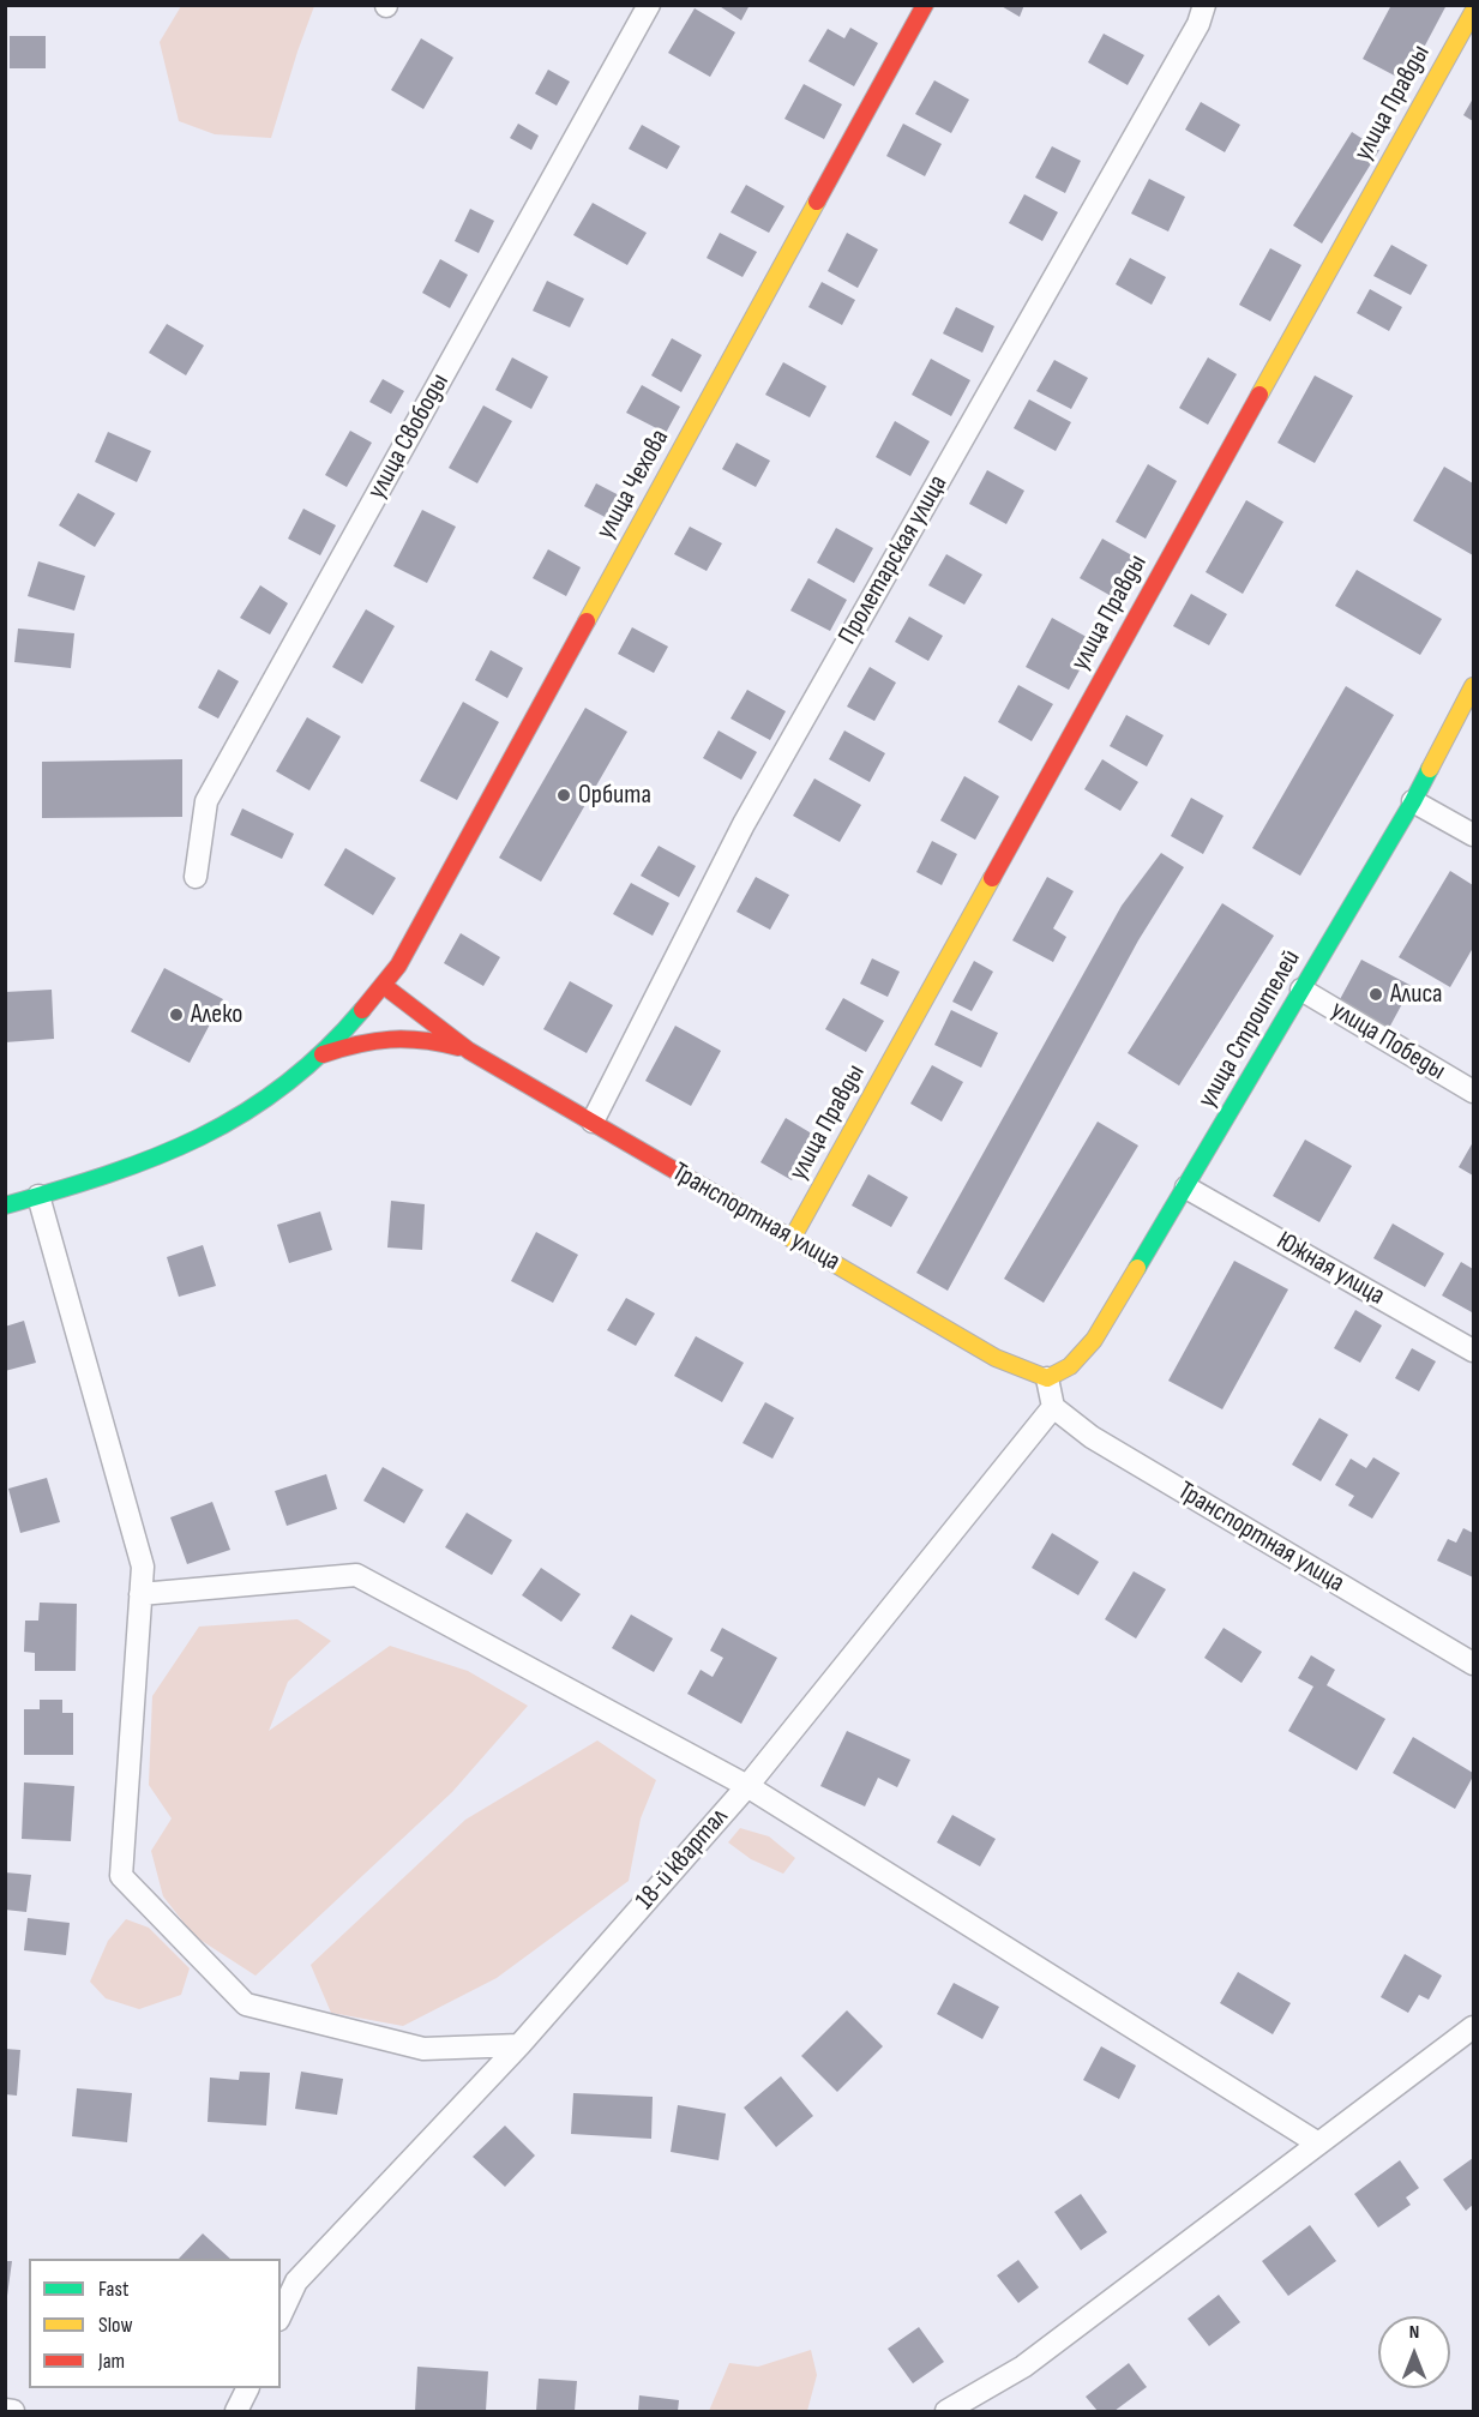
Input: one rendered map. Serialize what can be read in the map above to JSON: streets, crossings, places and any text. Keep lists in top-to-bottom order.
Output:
{
  "streets": {
    "street": [
      "улица Правды",
      "улица Свободы",
      "улица Чехова",
      "Пролетарская улица",
      "улица Строителей",
      "улица Победы",
      "Транспортная улица",
      "Южная улица",
      "18-й квартал"
    ]
  },
  "crossings": [
    ["улица Правды", "Транспортная улица"],
    ["Пролетарская улица", "Транспортная улица"],
    ["улица Строителей", "улица Победы"],
    ["улица Строителей", "Транспортная улица"],
    ["улица Строителей", "Южная улица"],
    ["Транспортная улица", "18-й квартал"]
  ],
  "places": ["Орбита", "Алиса", "Алеко"],
  "legend": ["Fast", "Slow", "Jam"],
  "north": "top"
}
